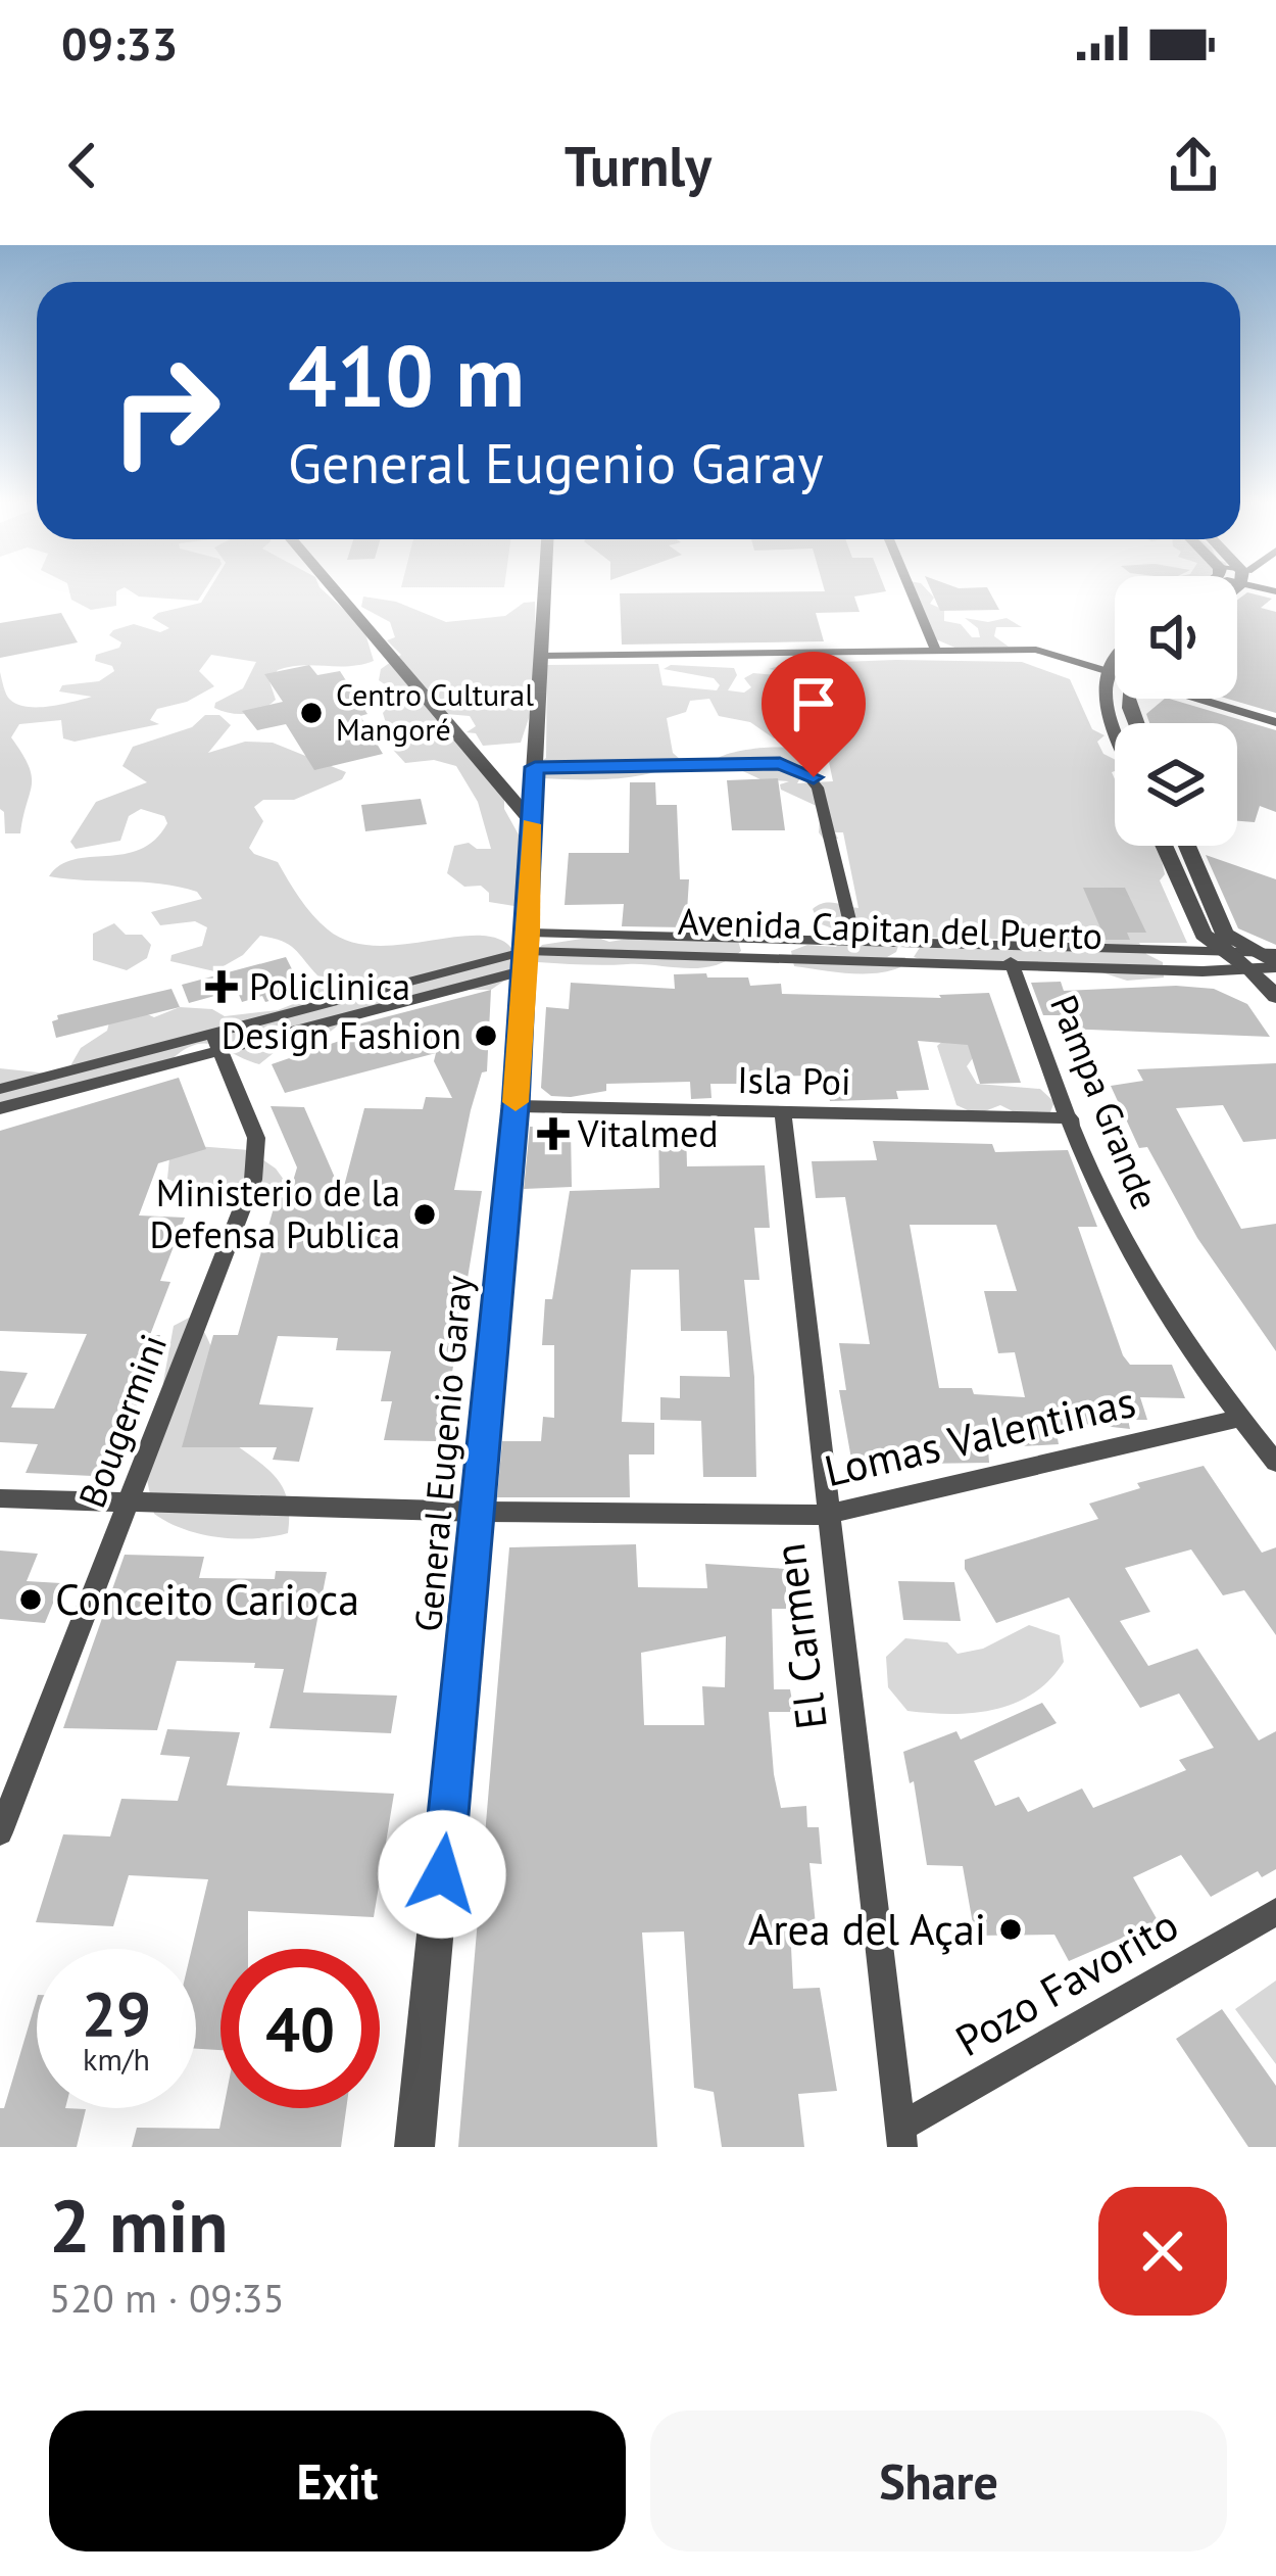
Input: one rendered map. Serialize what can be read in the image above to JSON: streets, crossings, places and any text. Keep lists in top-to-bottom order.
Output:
{
  "streets": {
    "street": [
      "Avenida Capitan del Puerto",
      "Isla Poi",
      "Pampa Grande",
      "Bougermini",
      "Lomas Valentinas",
      "General Eugenio Garay",
      "El Carmen",
      "Pozo Favorito"
    ]
  },
  "crossings": [
    ["Avenida Capitan del Puerto", "Pampa Grande"],
    ["Avenida Capitan del Puerto", "General Eugenio Garay"],
    ["Isla Poi", "Pampa Grande"],
    ["Isla Poi", "General Eugenio Garay"],
    ["Isla Poi", "El Carmen"],
    ["Pampa Grande", "Lomas Valentinas"],
    ["Bougermini", "Lomas Valentinas"],
    ["Lomas Valentinas", "General Eugenio Garay"],
    ["Lomas Valentinas", "El Carmen"],
    ["El Carmen", "Pozo Favorito"]
  ],
  "places": {
    "other": [
      "Centro Cultural Mangoré",
      "Design Fashion",
      "Ministerio de la Defensa Publica",
      "Conceito Carioca",
      "Area del Açai"
    ],
    "health": ["Policlinica", "Vitalmed"]
  },
  "page": {
    "status": "09:33",
    "header": "Turnly",
    "turn": ["410 m", "General Eugenio Garay"],
    "speed": "29 km/h",
    "limit": "40",
    "heading": ["2 min", "520 m · 09:35"],
    "buttons": ["Exit", "Share"]
  }
}
